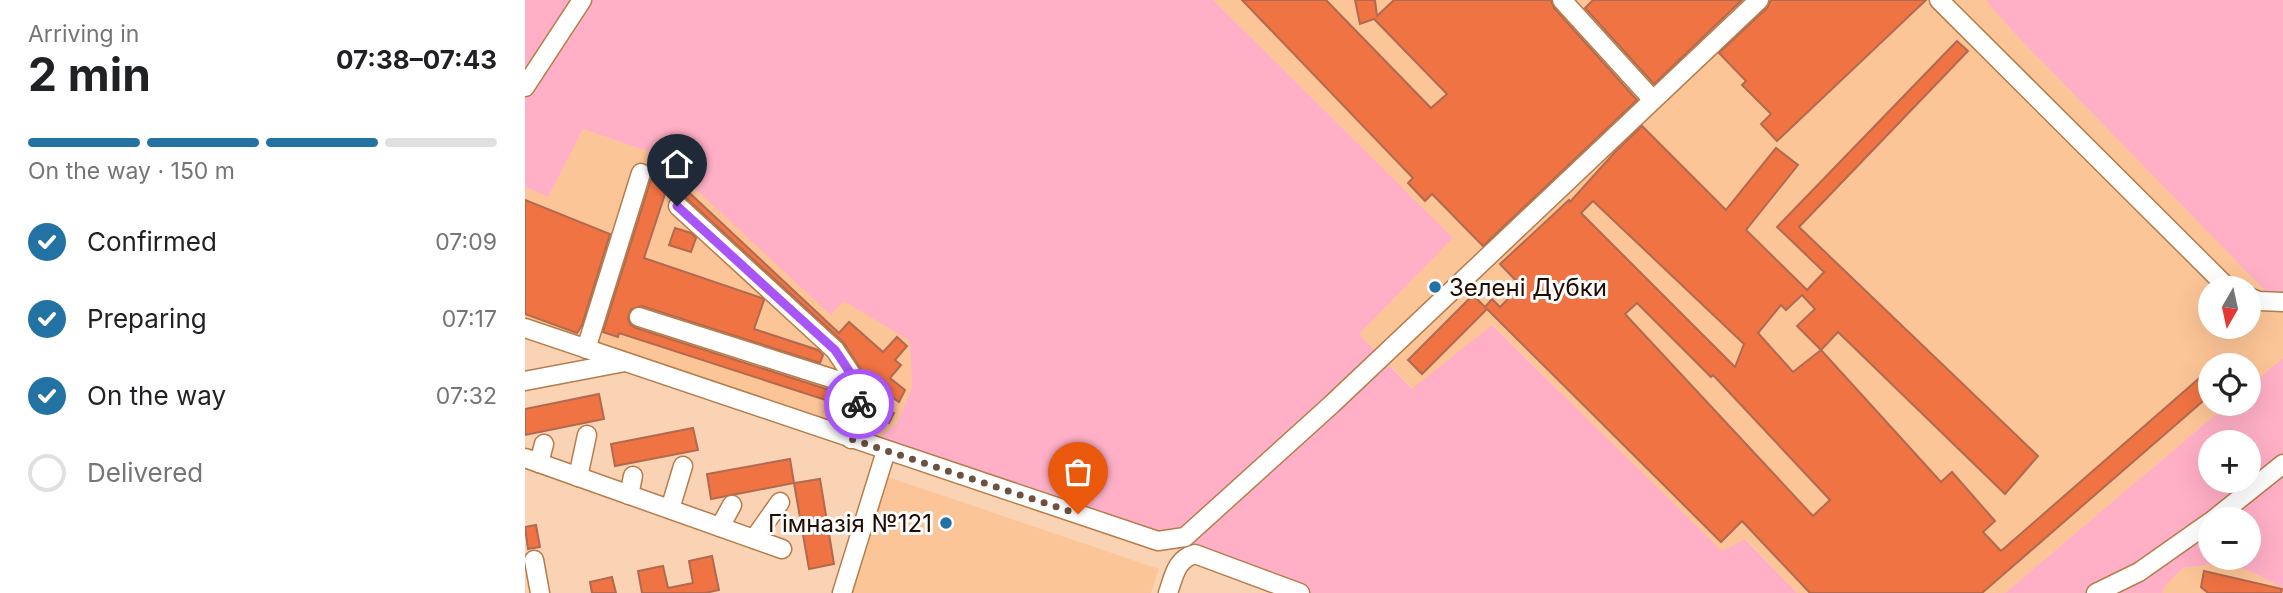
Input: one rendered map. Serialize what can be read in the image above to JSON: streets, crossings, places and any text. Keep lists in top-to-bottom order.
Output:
{
  "places": ["Зелені Дубки", "Гімназія №121"],
  "north": "bottom",
  "page": {
    "heading": ["2 min", "Arriving in", "07:38–07:43"],
    "bar": "On the way · 150 m",
    "list": [
      ["Confirmed", "07:09"],
      ["Preparing", "07:17"],
      ["On the way", "07:32"],
      "Delivered"
    ],
    "map_buttons": ["+", "−"]
  }
}
